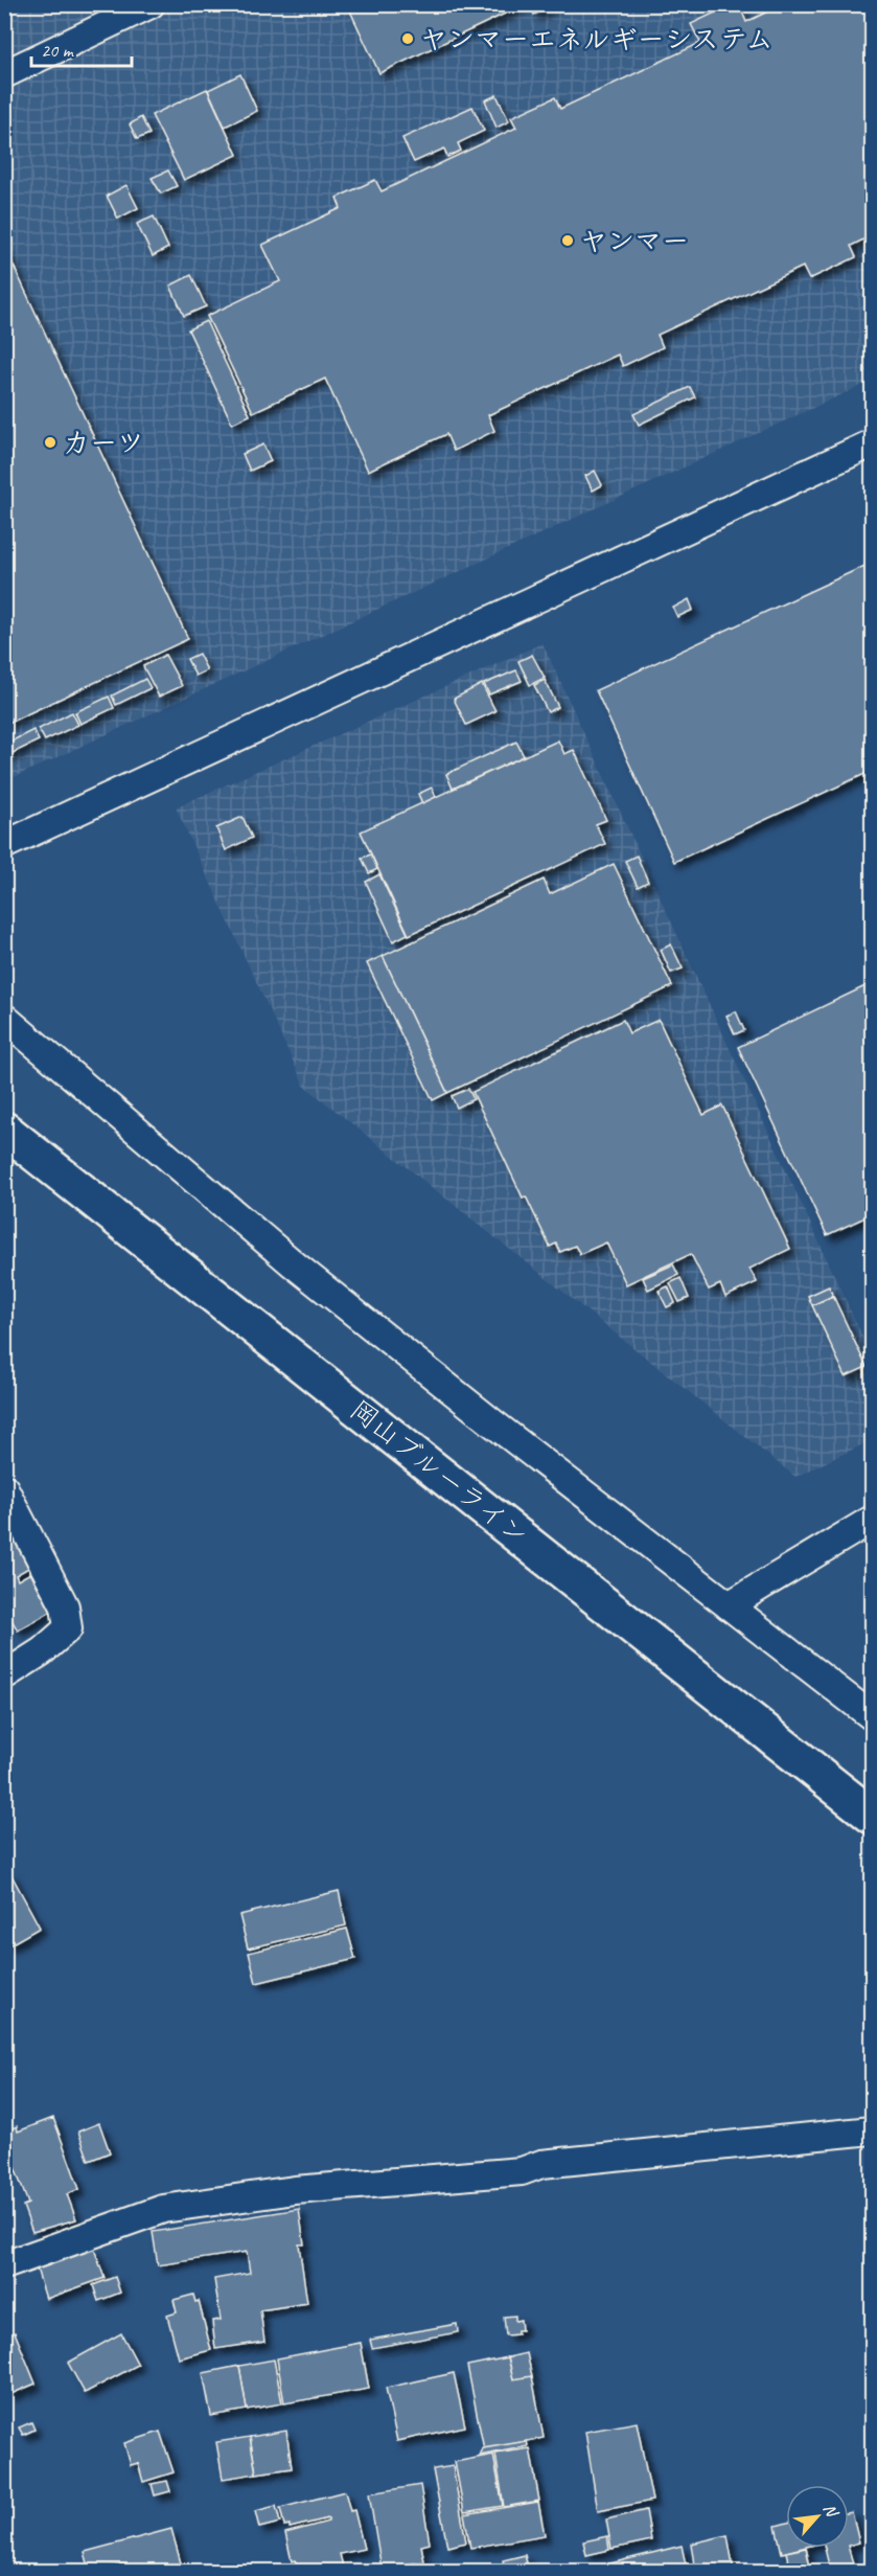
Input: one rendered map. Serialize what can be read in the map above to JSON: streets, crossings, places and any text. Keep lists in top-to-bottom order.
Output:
{
  "streets": {
    "main road": ["岡山ブルーライン"]
  },
  "places": ["ヤンマーエネルギーシステム", "ヤンマー", "カーツ"],
  "scale_bar": "20 m",
  "north": "top right"
}
